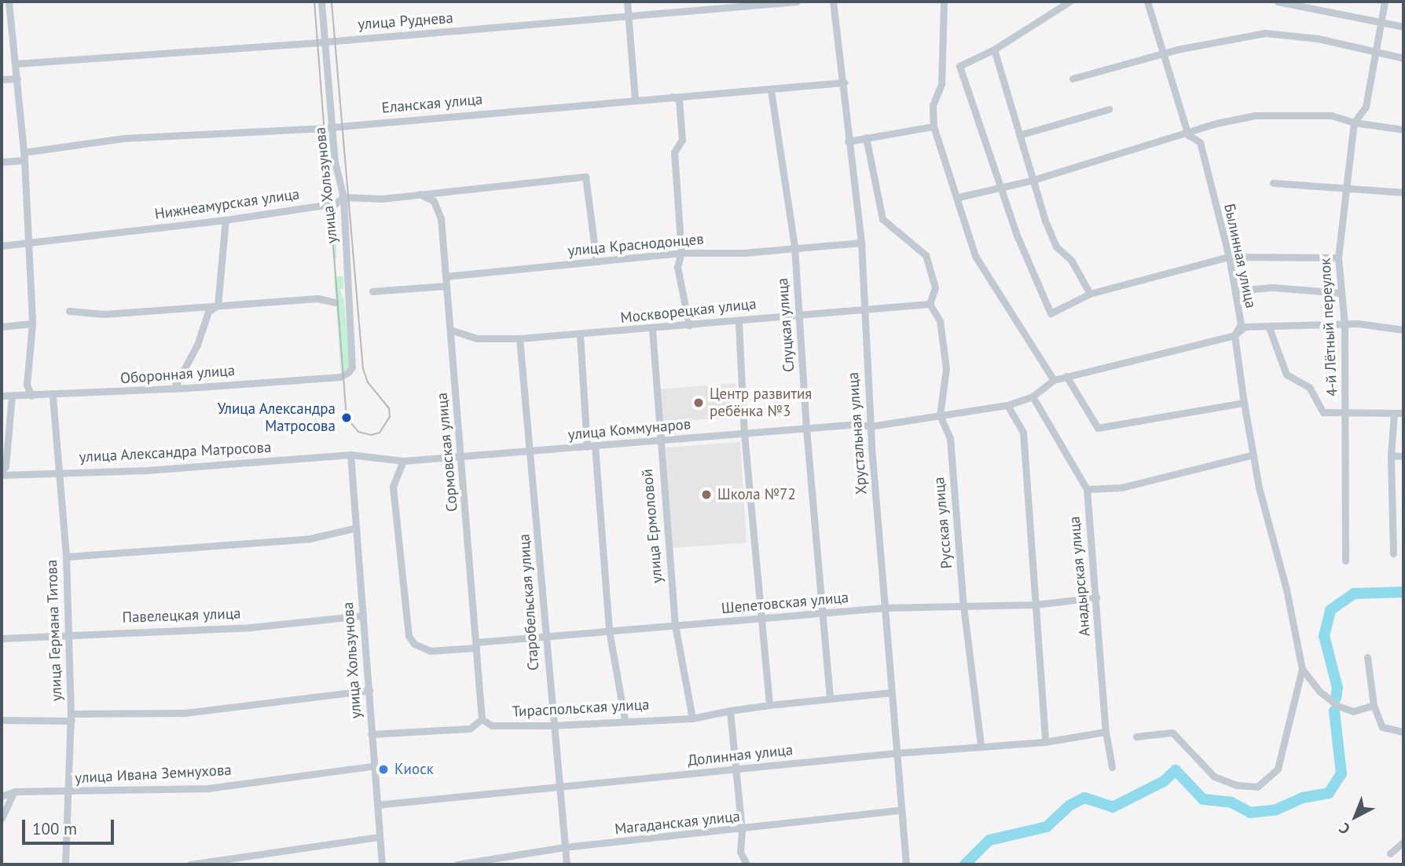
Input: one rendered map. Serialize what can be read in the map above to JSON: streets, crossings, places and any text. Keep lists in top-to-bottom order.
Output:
{
  "streets": {
    "street": [
      "улица Руднева",
      "Еланская улица",
      "улица Хользунова",
      "Нижнеамурская улица",
      "улица Краснодонцев",
      "Былинная улица",
      "Москворецкая улица",
      "Слуцкая улица",
      "4-й Лётный переулок",
      "Оборонная улица",
      "улица Коммунаров",
      "Хрустальная улица",
      "улица Александра Матросова",
      "Сормовская улица",
      "Русская улица",
      "улица Ермоловой",
      "Анадырская улица",
      "Старобельская улица",
      "Шепетовская улица",
      "Павелецкая улица",
      "улица Германа Титова",
      "Тираспольская улица",
      "Долинная улица",
      "улица Ивана Земнухова",
      "Магаданская улица"
    ]
  },
  "crossings": [
    ["улица Руднева", "улица Хользунова"],
    ["Еланская улица", "улица Хользунова"],
    ["Еланская улица", "Слуцкая улица"],
    ["Еланская улица", "Хрустальная улица"],
    ["улица Хользунова", "Нижнеамурская улица"],
    ["улица Хользунова", "Оборонная улица"],
    ["улица Хользунова", "улица Коммунаров"],
    ["улица Хользунова", "улица Александра Матросова"],
    ["улица Хользунова", "Павелецкая улица"],
    ["улица Хользунова", "Долинная улица"],
    ["улица Хользунова", "улица Ивана Земнухова"],
    ["Нижнеамурская улица", "улица Краснодонцев"],
    ["Нижнеамурская улица", "Сормовская улица"],
    ["улица Краснодонцев", "Слуцкая улица"],
    ["улица Краснодонцев", "Хрустальная улица"],
    ["улица Краснодонцев", "Сормовская улица"],
    ["Былинная улица", "улица Коммунаров"],
    ["Москворецкая улица", "Слуцкая улица"],
    ["Москворецкая улица", "Хрустальная улица"],
    ["Москворецкая улица", "Сормовская улица"],
    ["Москворецкая улица", "Русская улица"],
    ["Москворецкая улица", "улица Ермоловой"],
    ["Москворецкая улица", "Старобельская улица"],
    ["Слуцкая улица", "улица Коммунаров"],
    ["Слуцкая улица", "Шепетовская улица"],
    ["4-й Лётный переулок", "улица Коммунаров"],
    ["Оборонная улица", "улица Германа Титова"],
    ["улица Коммунаров", "Хрустальная улица"],
    ["улица Коммунаров", "улица Александра Матросова"],
    ["улица Коммунаров", "Сормовская улица"],
    ["улица Коммунаров", "Русская улица"],
    ["улица Коммунаров", "улица Ермоловой"],
    ["улица Коммунаров", "Анадырская улица"],
    ["улица Коммунаров", "Старобельская улица"],
    ["улица Коммунаров", "Шепетовская улица"],
    ["Хрустальная улица", "Шепетовская улица"],
    ["Хрустальная улица", "Долинная улица"],
    ["Хрустальная улица", "Магаданская улица"],
    ["улица Александра Матросова", "улица Германа Титова"],
    ["Сормовская улица", "Шепетовская улица"],
    ["Сормовская улица", "Тираспольская улица"],
    ["Русская улица", "Шепетовская улица"],
    ["Русская улица", "Долинная улица"],
    ["улица Ермоловой", "Шепетовская улица"],
    ["улица Ермоловой", "Тираспольская улица"],
    ["Анадырская улица", "Шепетовская улица"],
    ["Анадырская улица", "Долинная улица"],
    ["Старобельская улица", "Шепетовская улица"],
    ["Старобельская улица", "Тираспольская улица"],
    ["Старобельская улица", "Долинная улица"],
    ["Старобельская улица", "Магаданская улица"],
    ["Павелецкая улица", "улица Германа Титова"],
    ["улица Германа Титова", "улица Ивана Земнухова"]
  ],
  "places": [
    "Центр развития ребёнка №3",
    "Улица Александра Матросова",
    "Школа №72",
    "Киоск"
  ],
  "scale_bar": "100 m",
  "north": "bottom left"
}
